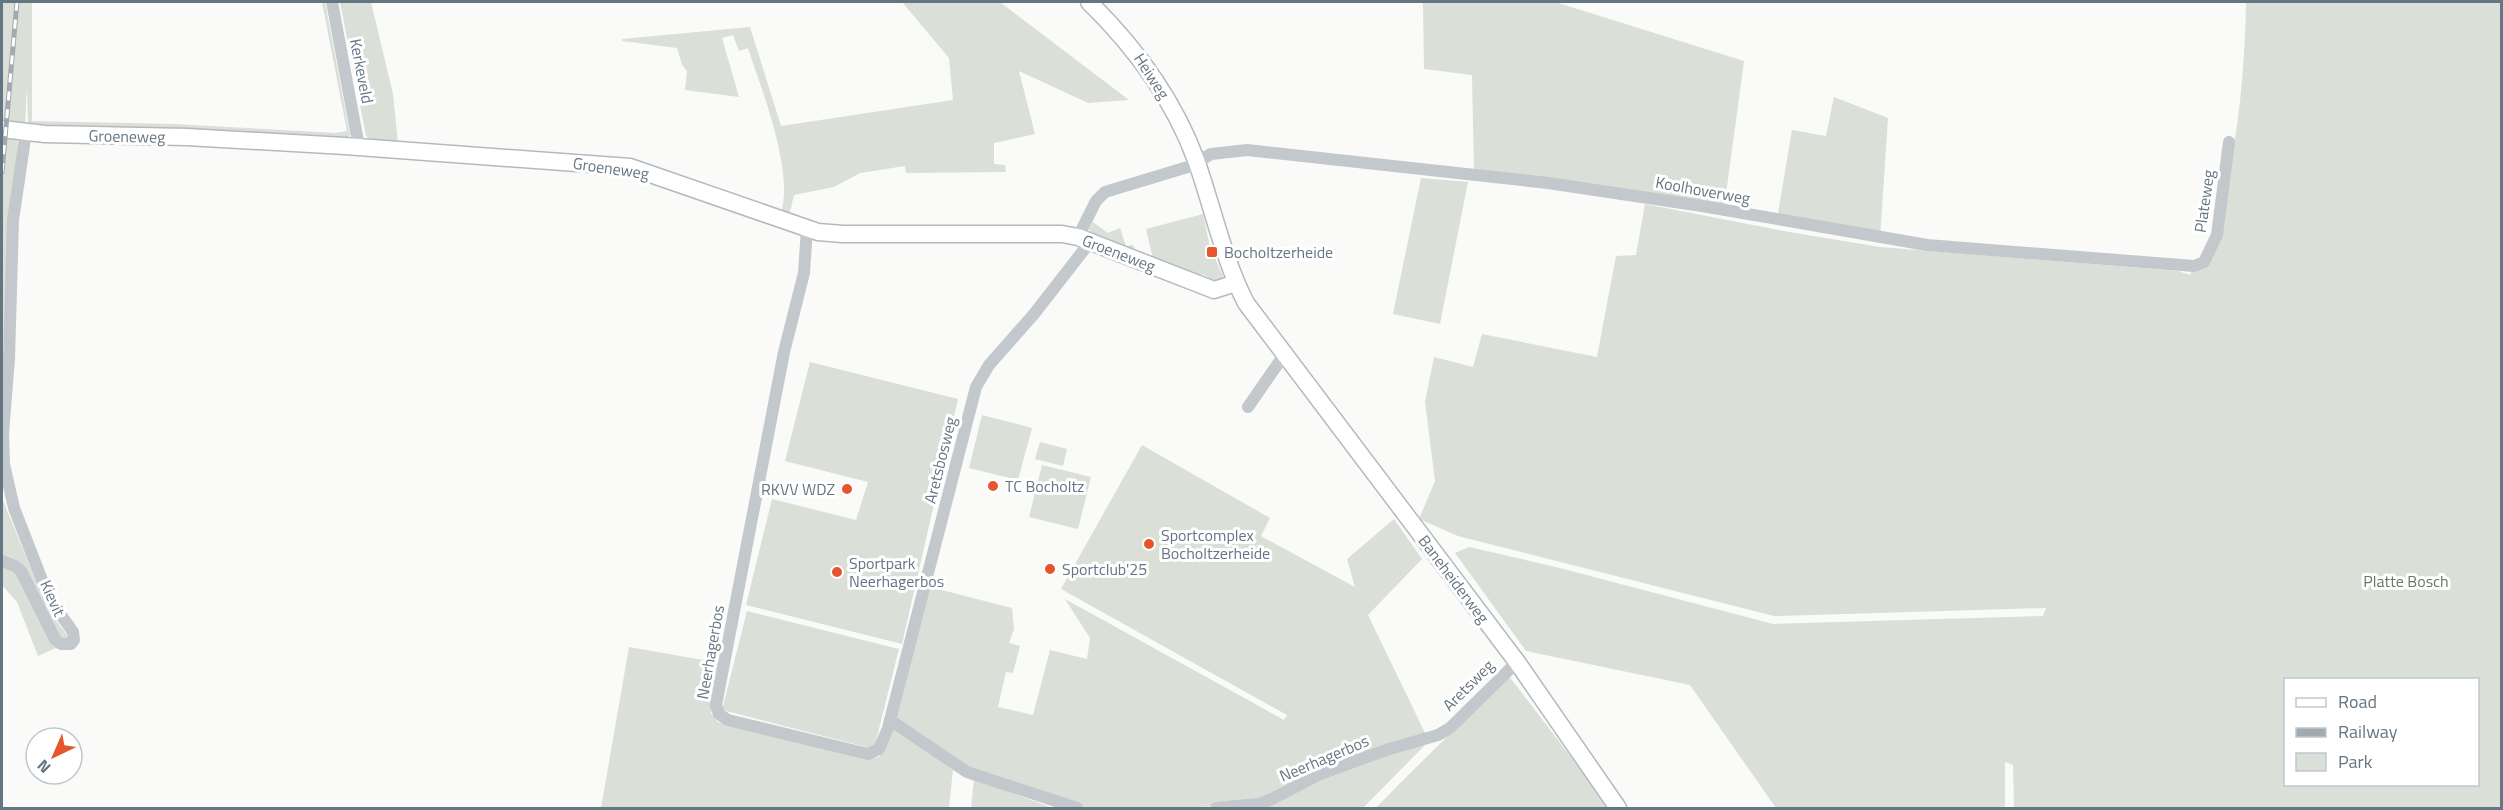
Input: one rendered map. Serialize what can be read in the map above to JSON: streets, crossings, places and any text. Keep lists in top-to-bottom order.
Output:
{
  "streets": {
    "street": [
      "Kerkeveld",
      "Heiweg",
      "Groeneweg",
      "Koolhoverweg",
      "Plateweg",
      "Aretsbosweg",
      "Baneheiderweg",
      "Kievit",
      "Neerhagerbos",
      "Aretsweg"
    ]
  },
  "crossings": [
    ["Kerkeveld", "Groeneweg"],
    ["Heiweg", "Koolhoverweg"],
    ["Heiweg", "Baneheiderweg"],
    ["Groeneweg", "Koolhoverweg"],
    ["Groeneweg", "Aretsbosweg"],
    ["Groeneweg", "Baneheiderweg"],
    ["Groeneweg", "Kievit"],
    ["Groeneweg", "Neerhagerbos"],
    ["Koolhoverweg", "Plateweg"],
    ["Koolhoverweg", "Aretsbosweg"],
    ["Koolhoverweg", "Baneheiderweg"],
    ["Aretsbosweg", "Neerhagerbos"],
    ["Baneheiderweg", "Aretsweg"],
    ["Neerhagerbos", "Aretsweg"]
  ],
  "parks": ["Platte Bosch"],
  "places": {
    "transit": ["Bocholtzerheide"],
    "other": [
      "TC Bocholtz",
      "RKVV WDZ",
      "Sportcomplex Bocholtzerheide",
      "Sportclub'25",
      "Sportpark Neerhagerbos"
    ]
  },
  "legend": ["Road", "Railway", "Park"],
  "north": "bottom left"
}
